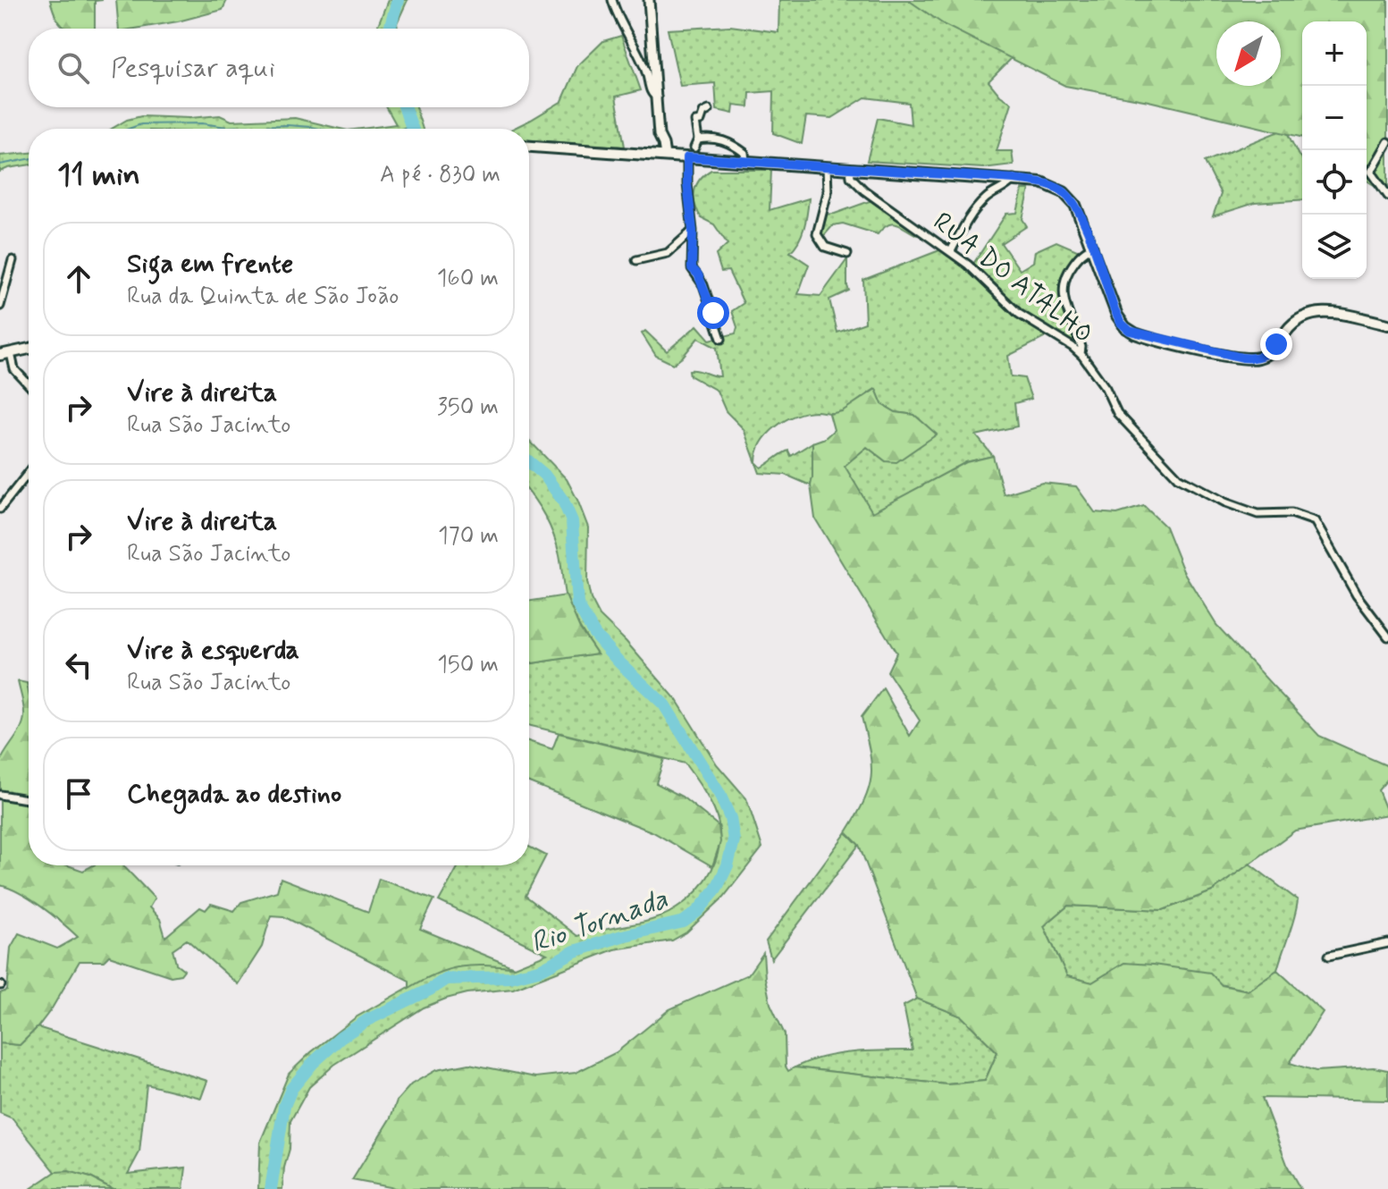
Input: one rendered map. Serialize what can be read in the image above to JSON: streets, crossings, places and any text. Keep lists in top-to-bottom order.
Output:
{
  "streets": {
    "street": ["RUA DO ATALHO"]
  },
  "water": ["Rio Tornada"],
  "north": "bottom left",
  "page": {
    "map_buttons": ["+", "−"],
    "search": "Pesquisar aqui",
    "heading": ["11 min", "A pé · 830 m"],
    "list": [
      ["Siga em frente", "Rua da Quinta de São João", "160 m"],
      ["Vire à direita", "Rua São Jacinto", "350 m"],
      ["Vire à direita", "Rua São Jacinto", "170 m"],
      ["Vire à esquerda", "Rua São Jacinto", "150 m"],
      "Chegada ao destino"
    ]
  }
}
